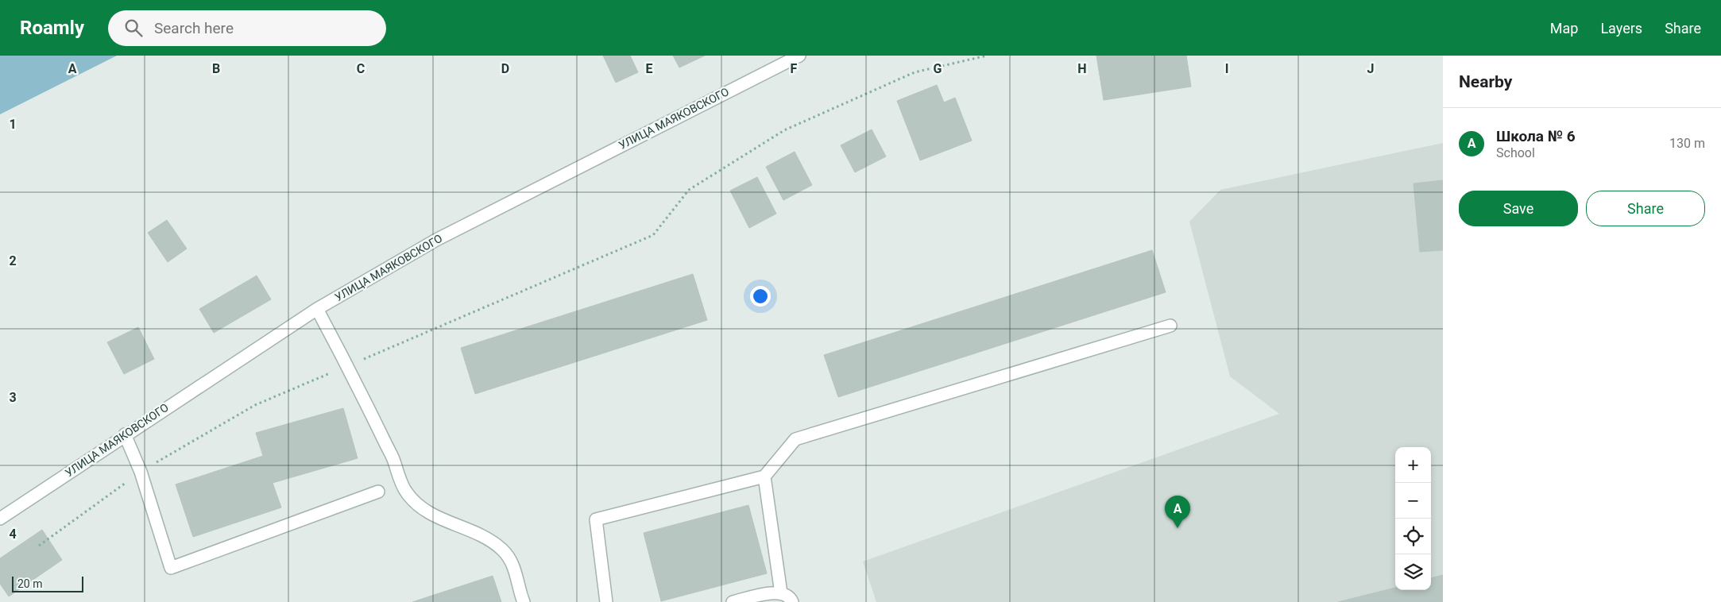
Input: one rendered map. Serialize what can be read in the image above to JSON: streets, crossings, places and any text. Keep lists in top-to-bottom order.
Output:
{
  "streets": {
    "street": ["УЛИЦА МАЯКОВСКОГО"]
  },
  "scale_bar": "20 m",
  "page": {
    "header": "Roamly",
    "search": "Search here",
    "nav": ["Map", "Layers", "Share"],
    "heading": "Nearby",
    "list": [
      {
        "mark": "A",
        "name": "Школа № 6",
        "note": "School",
        "value": "130 m"
      }
    ],
    "buttons": ["Save", "Share"],
    "map_buttons": ["+", "−"],
    "pins": "A",
    "scale": "20 m"
  },
  "grid": {
    "columns": [
      "A",
      "B",
      "C",
      "D",
      "E",
      "F",
      "G",
      "H",
      "I",
      "J"
    ],
    "rows": [
      "1",
      "2",
      "3",
      "4"
    ]
  }
}
